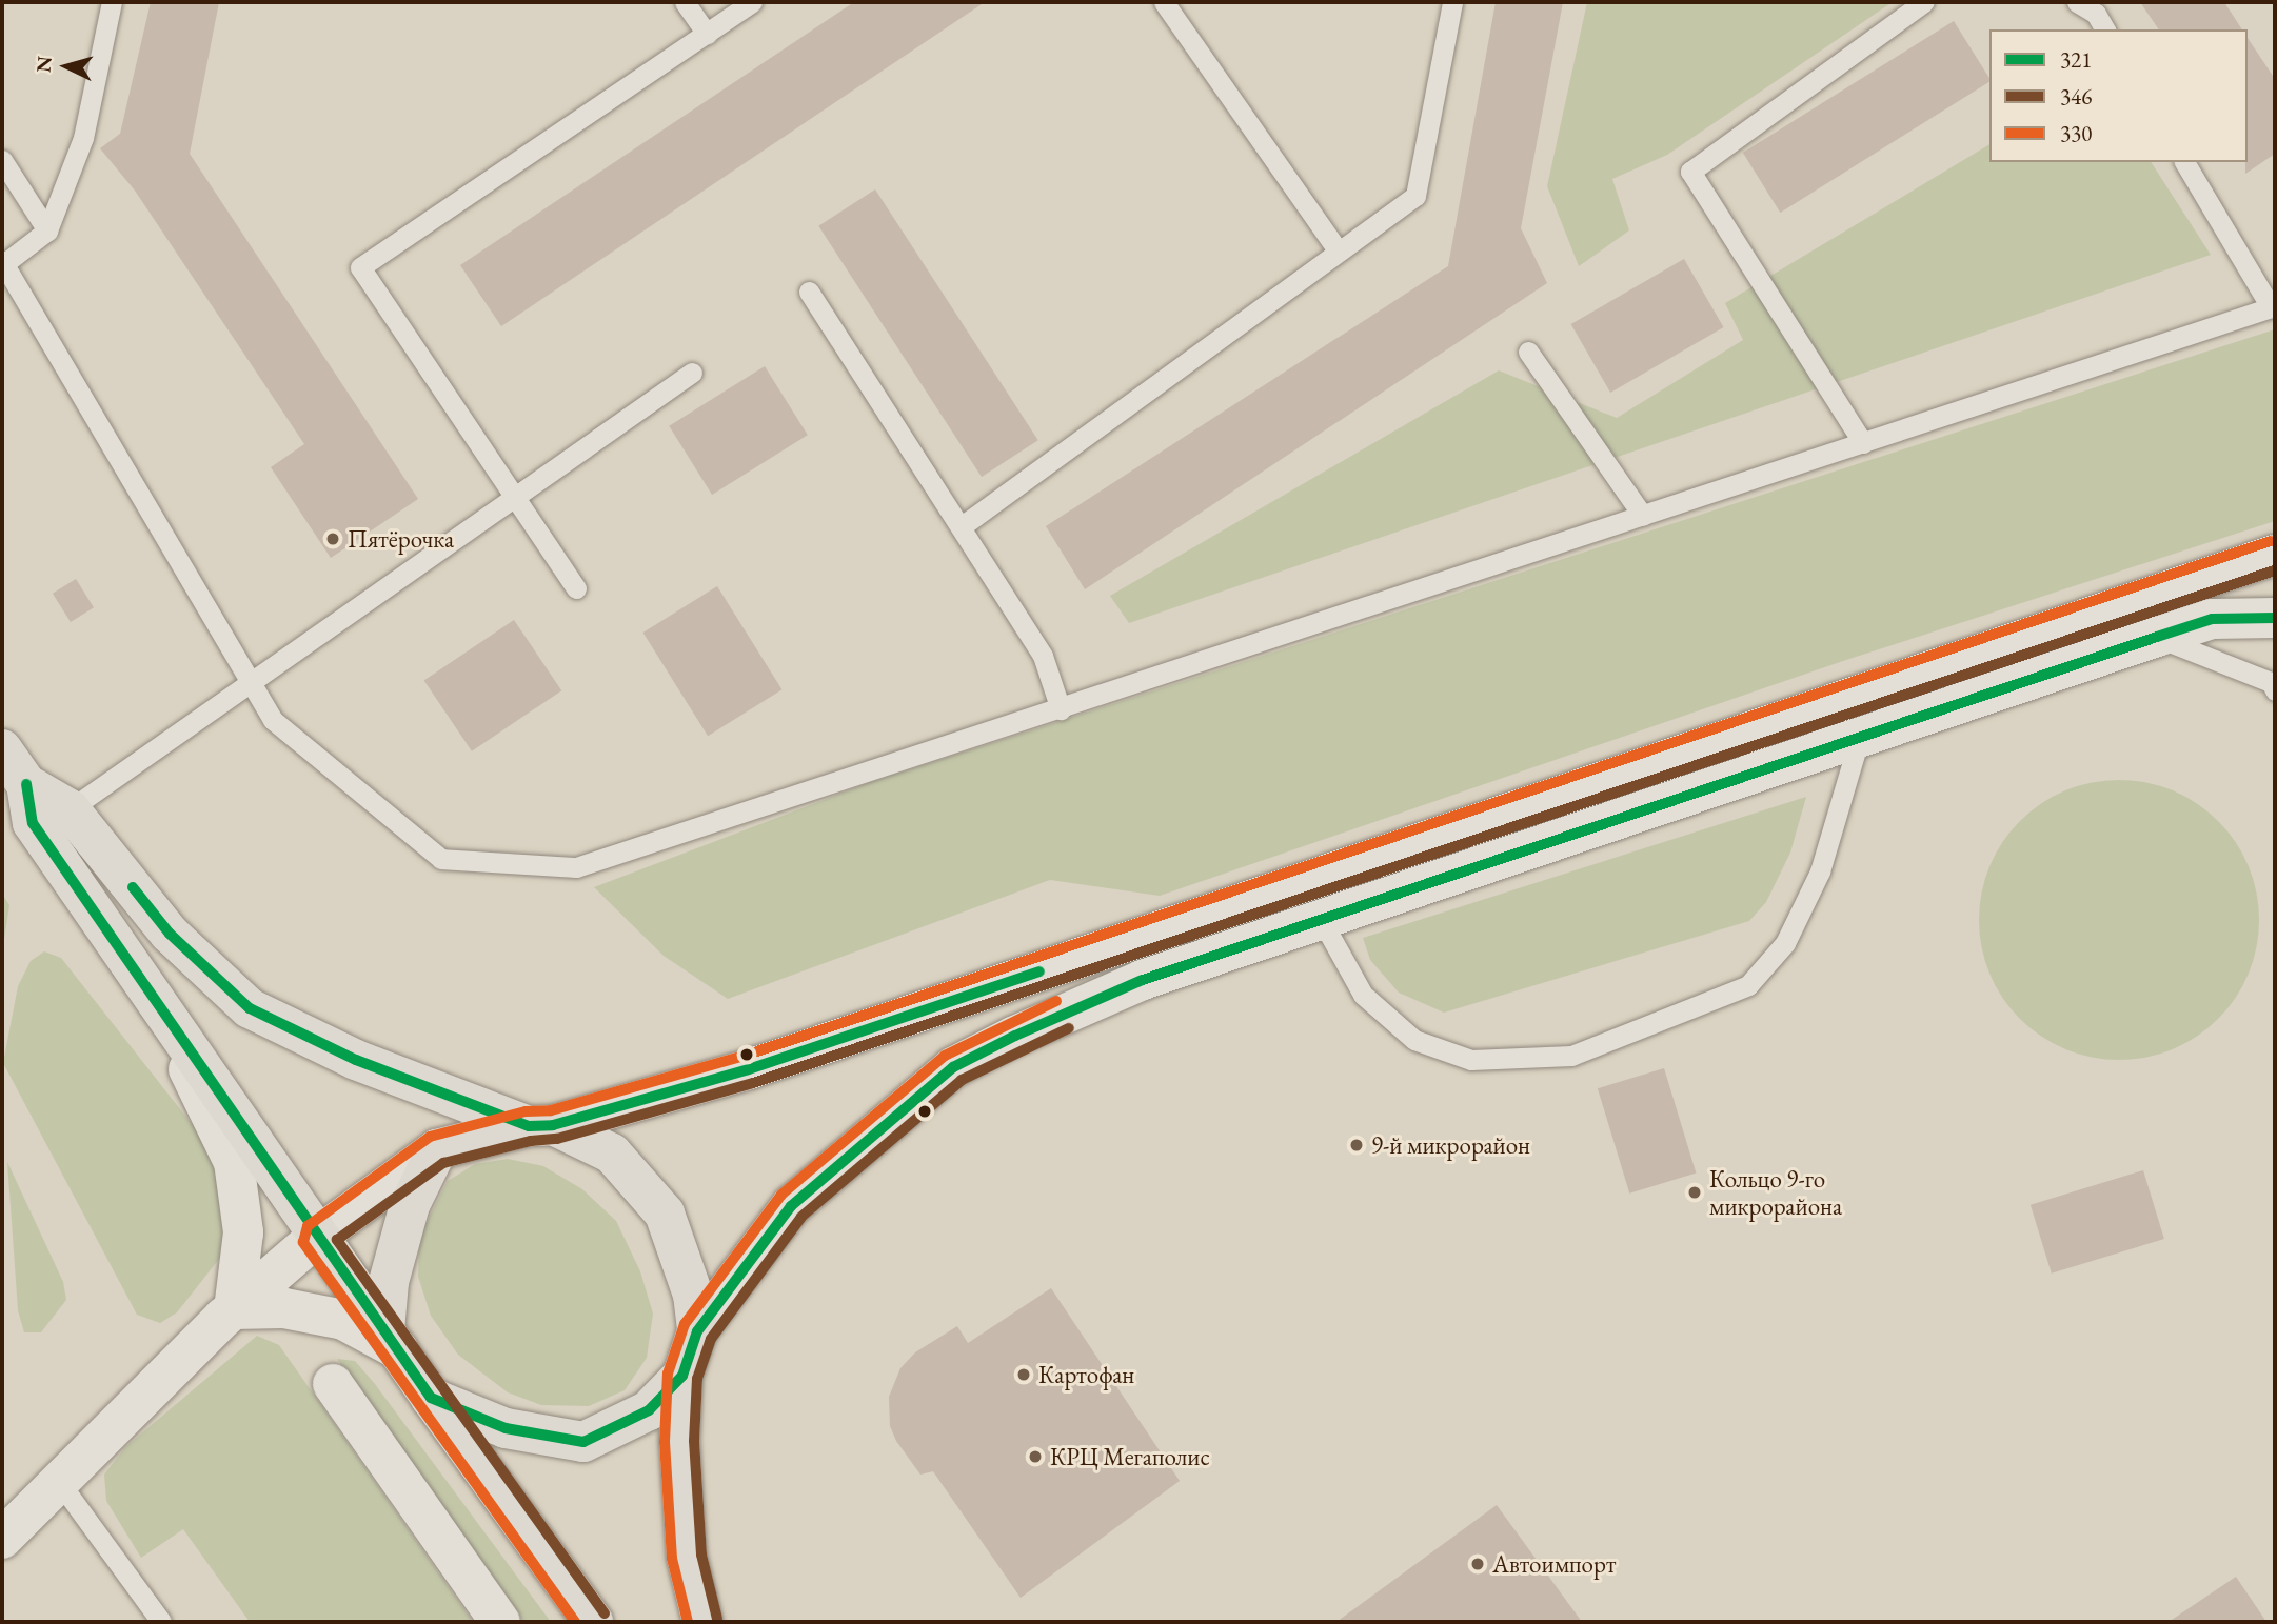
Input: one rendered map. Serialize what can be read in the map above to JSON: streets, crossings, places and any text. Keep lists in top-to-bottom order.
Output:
{
  "places": [
    "Пятёрочка",
    "9-й микрорайон",
    "Кольцо 9-го микрорайона",
    "Картофан",
    "КРЦ Мегаполис",
    "Автоимпорт"
  ],
  "lines": ["transit line 330", "transit line 346", "transit line 321"],
  "legend": ["321", "346", "330"],
  "north": "left"
}
